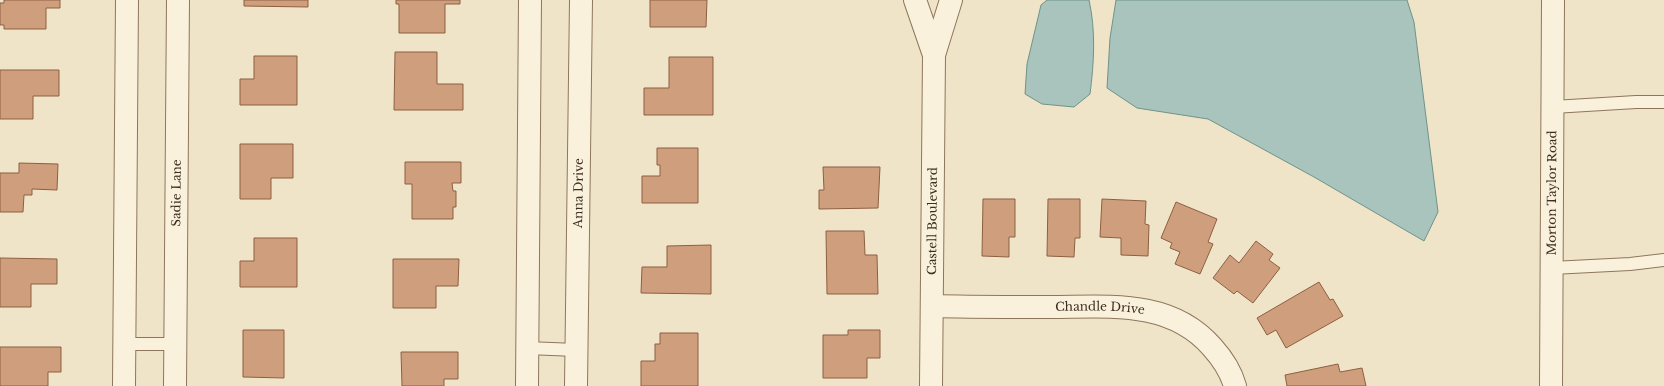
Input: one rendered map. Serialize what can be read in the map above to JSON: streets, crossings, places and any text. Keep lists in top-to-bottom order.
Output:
{
  "streets": {
    "street": [
      "Sadie Lane",
      "Anna Drive",
      "Morton Taylor Road",
      "Castell Boulevard",
      "Chandle Drive"
    ]
  },
  "crossings": [
    ["Castell Boulevard", "Chandle Drive"]
  ]
}
